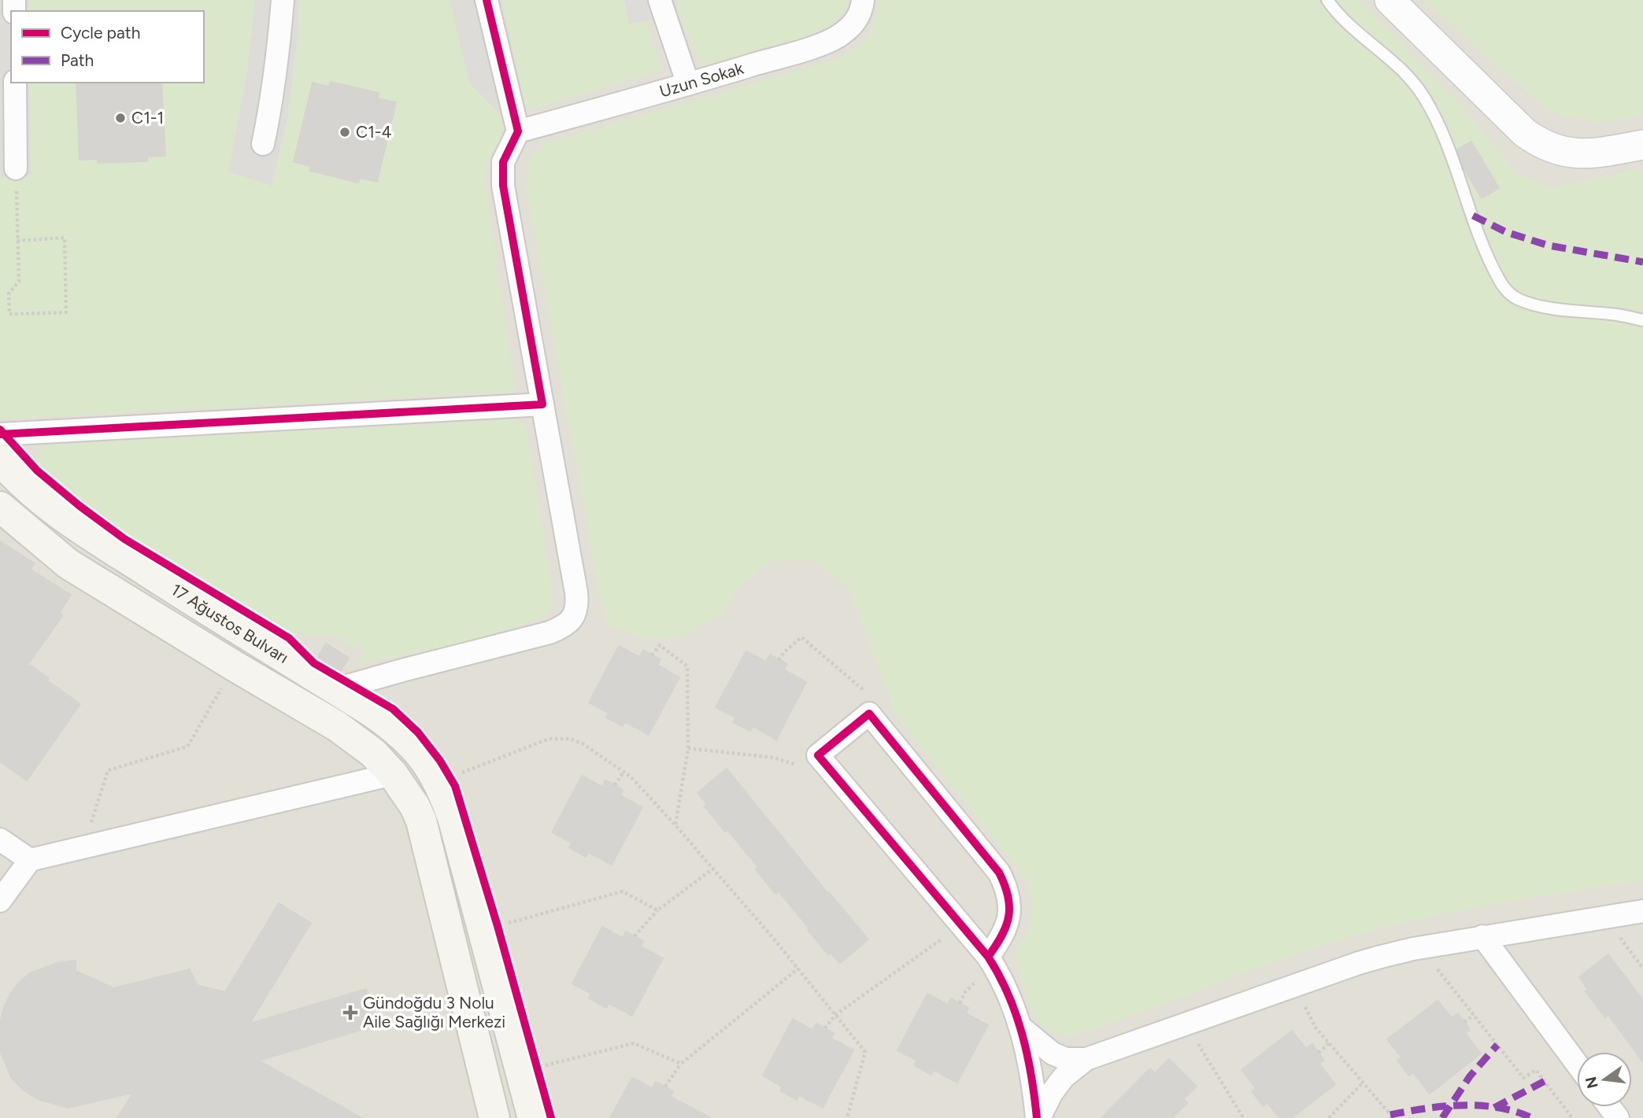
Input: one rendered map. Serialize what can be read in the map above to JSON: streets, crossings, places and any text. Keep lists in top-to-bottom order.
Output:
{
  "streets": {
    "main road": ["17 Ağustos Bulvarı"],
    "street": ["Uzun Sokak"]
  },
  "places": {
    "other": ["C1-1", "C1-4"],
    "health": ["Gündoğdu 3 Nolu Aile Sağlığı Merkezi"]
  },
  "legend": ["Cycle path", "Path"],
  "north": "left"
}
